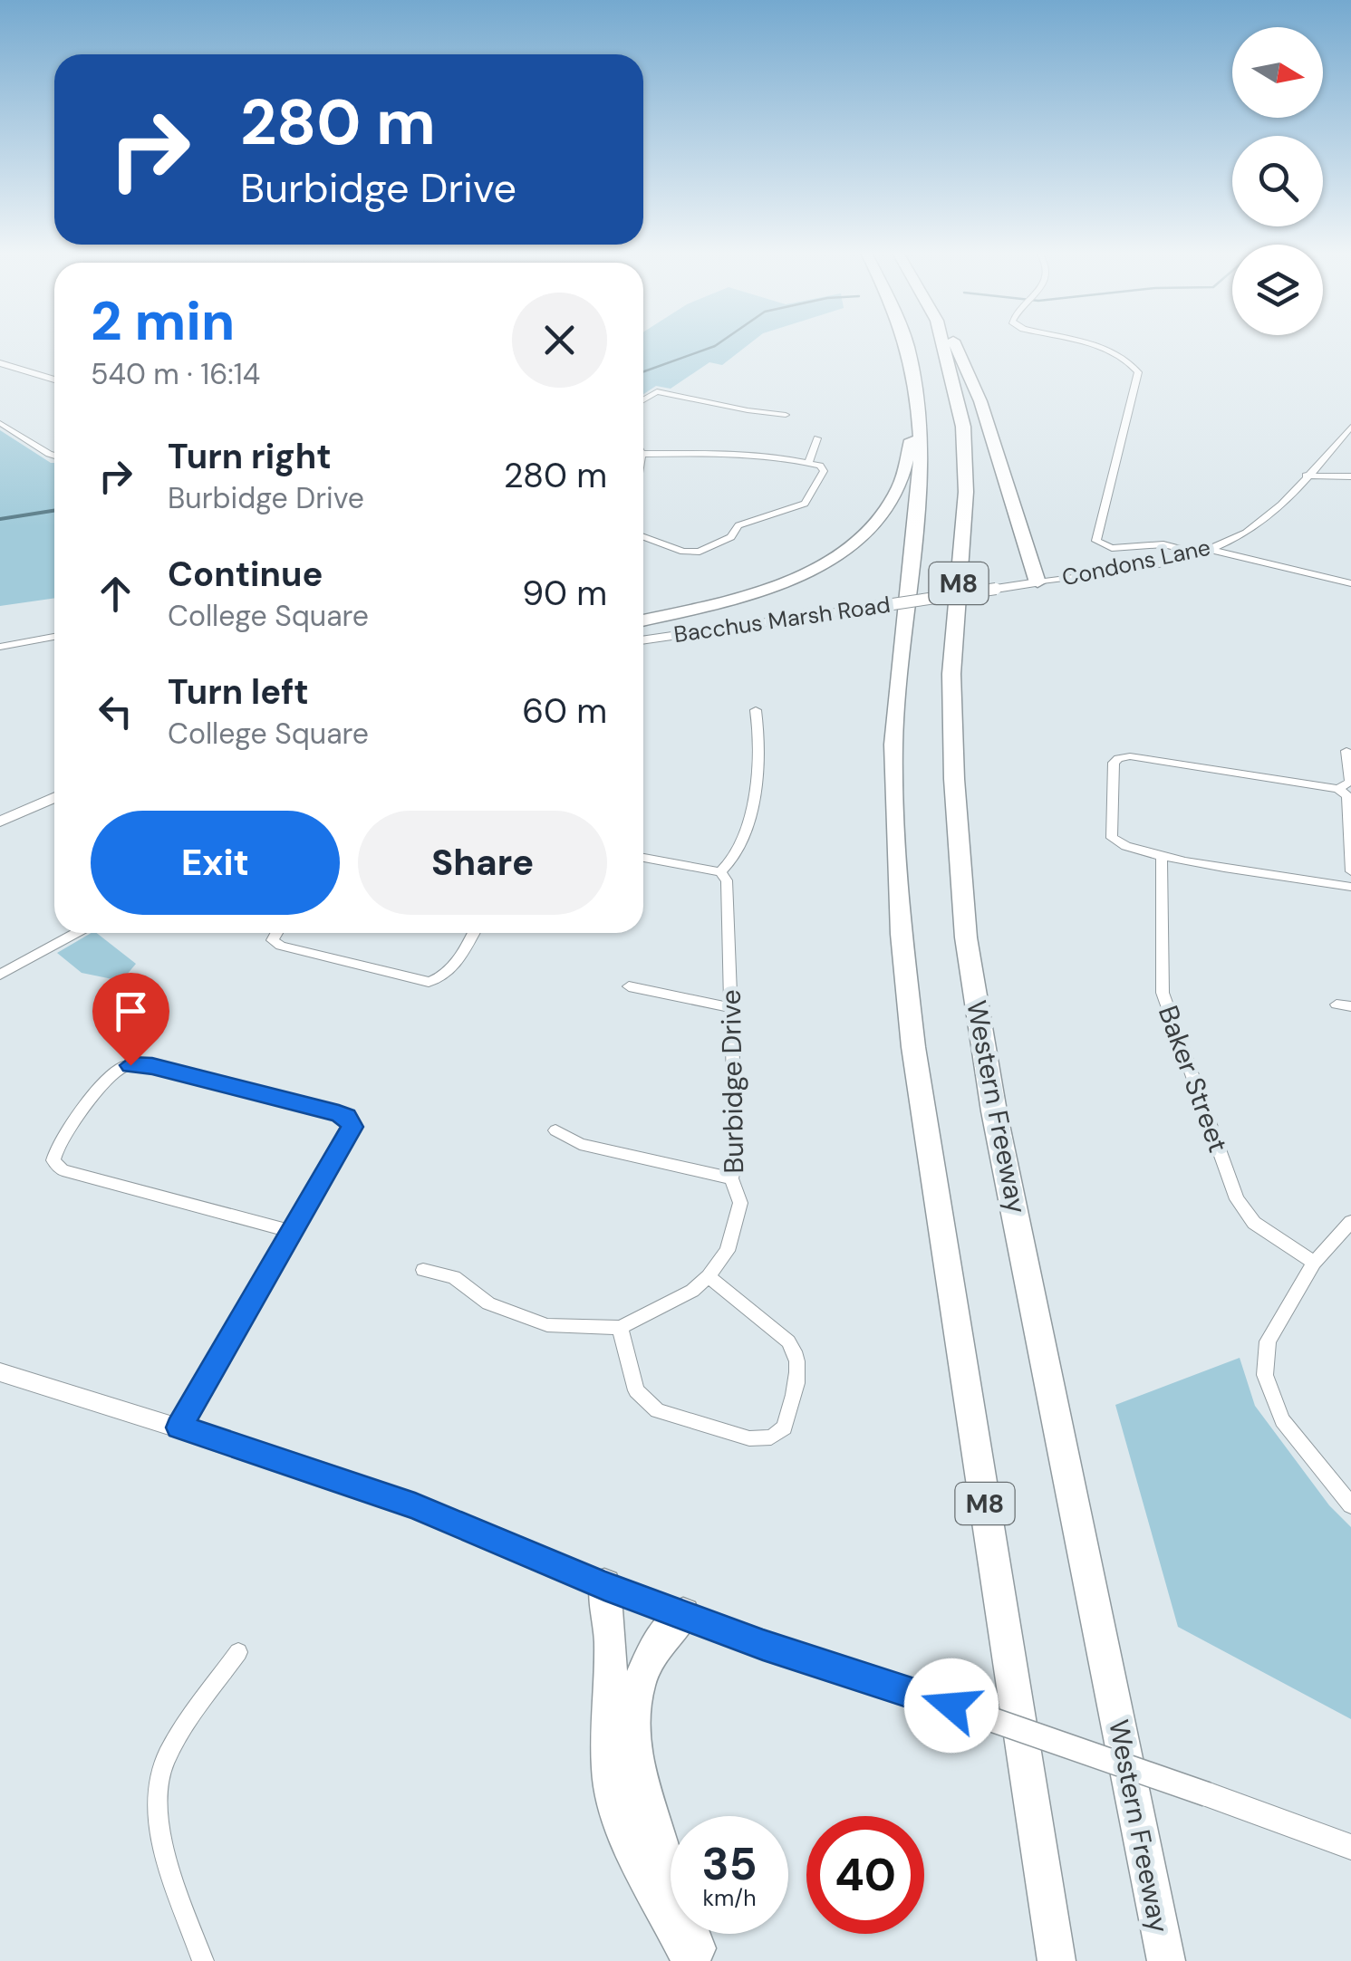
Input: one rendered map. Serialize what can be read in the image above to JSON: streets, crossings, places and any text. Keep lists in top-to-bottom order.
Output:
{
  "streets": {
    "highway": ["M8", "Western Freeway"],
    "street": [
      "Condons Lane",
      "Bacchus Marsh Road",
      "Baker Street",
      "Burbidge Drive"
    ]
  },
  "crossings": [
    ["Condons Lane", "Bacchus Marsh Road"]
  ],
  "north": "right",
  "page": {
    "turn": ["280 m", "Burbidge Drive"],
    "heading": ["2 min", "540 m · 16:14"],
    "list": [
      {
        "name": "Turn right",
        "note": "Burbidge Drive",
        "value": "280 m"
      },
      {
        "name": "Continue",
        "note": "College Square",
        "value": "90 m"
      },
      {
        "name": "Turn left",
        "note": "College Square",
        "value": "60 m"
      }
    ],
    "buttons": ["Exit", "Share"],
    "speed": "35 km/h",
    "limit": "40"
  }
}
